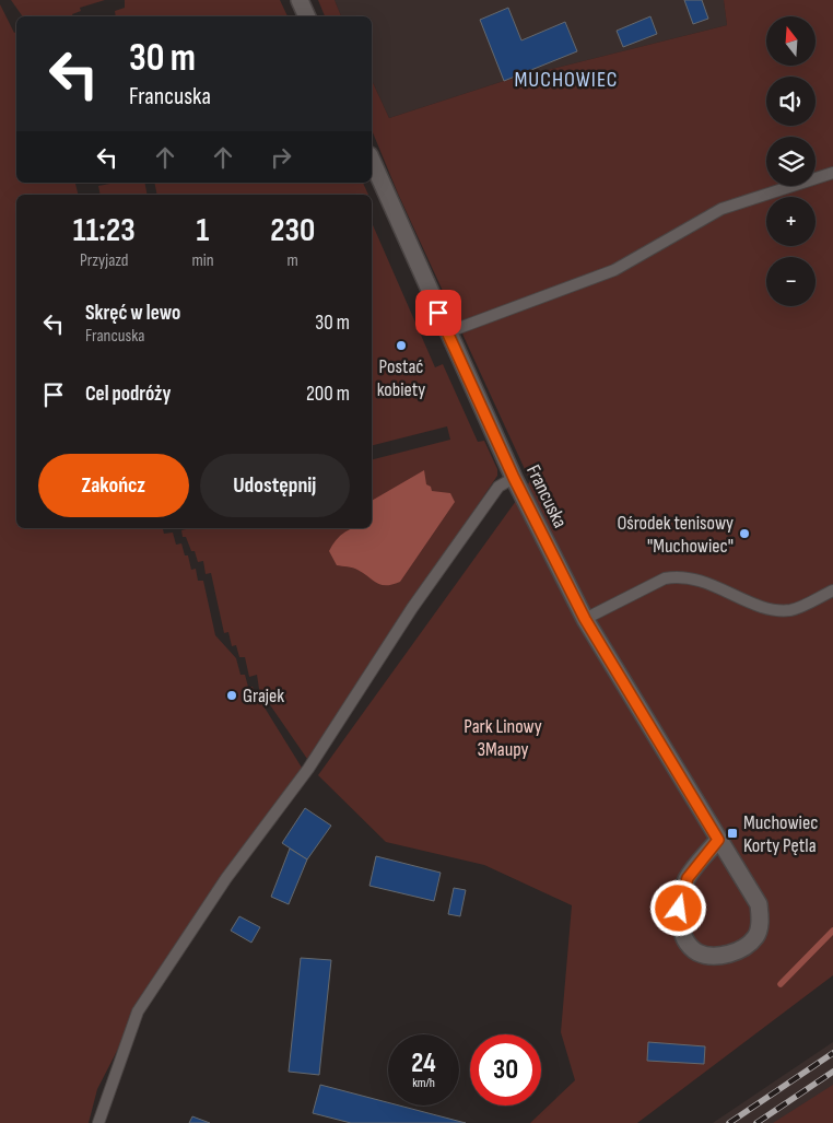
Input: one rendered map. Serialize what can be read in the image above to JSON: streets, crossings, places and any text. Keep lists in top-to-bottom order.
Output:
{
  "streets": {
    "street": ["Francuska"]
  },
  "districts": ["MUCHOWIEC"],
  "parks": ["Park Linowy 3Maupy"],
  "places": {
    "other": ["Postać kobiety", "Ośrodek tenisowy \"Muchowiec\"", "Grajek"],
    "transit": ["Muchowiec Korty Pętla"]
  },
  "north": "top",
  "page": {
    "map_buttons": ["+", "−"],
    "turn": ["30 m", "Francuska"],
    "eta": [
      "11:23",
      "Przyjazd",
      "1",
      "min",
      "230",
      "m"
    ],
    "list": [
      {
        "name": "Skręć w lewo",
        "note": "Francuska",
        "value": "30 m"
      },
      {
        "name": "Cel podróży",
        "value": "200 m"
      }
    ],
    "buttons": ["Zakończ", "Udostępnij"],
    "speed": "24 km/h",
    "limit": "30"
  }
}
